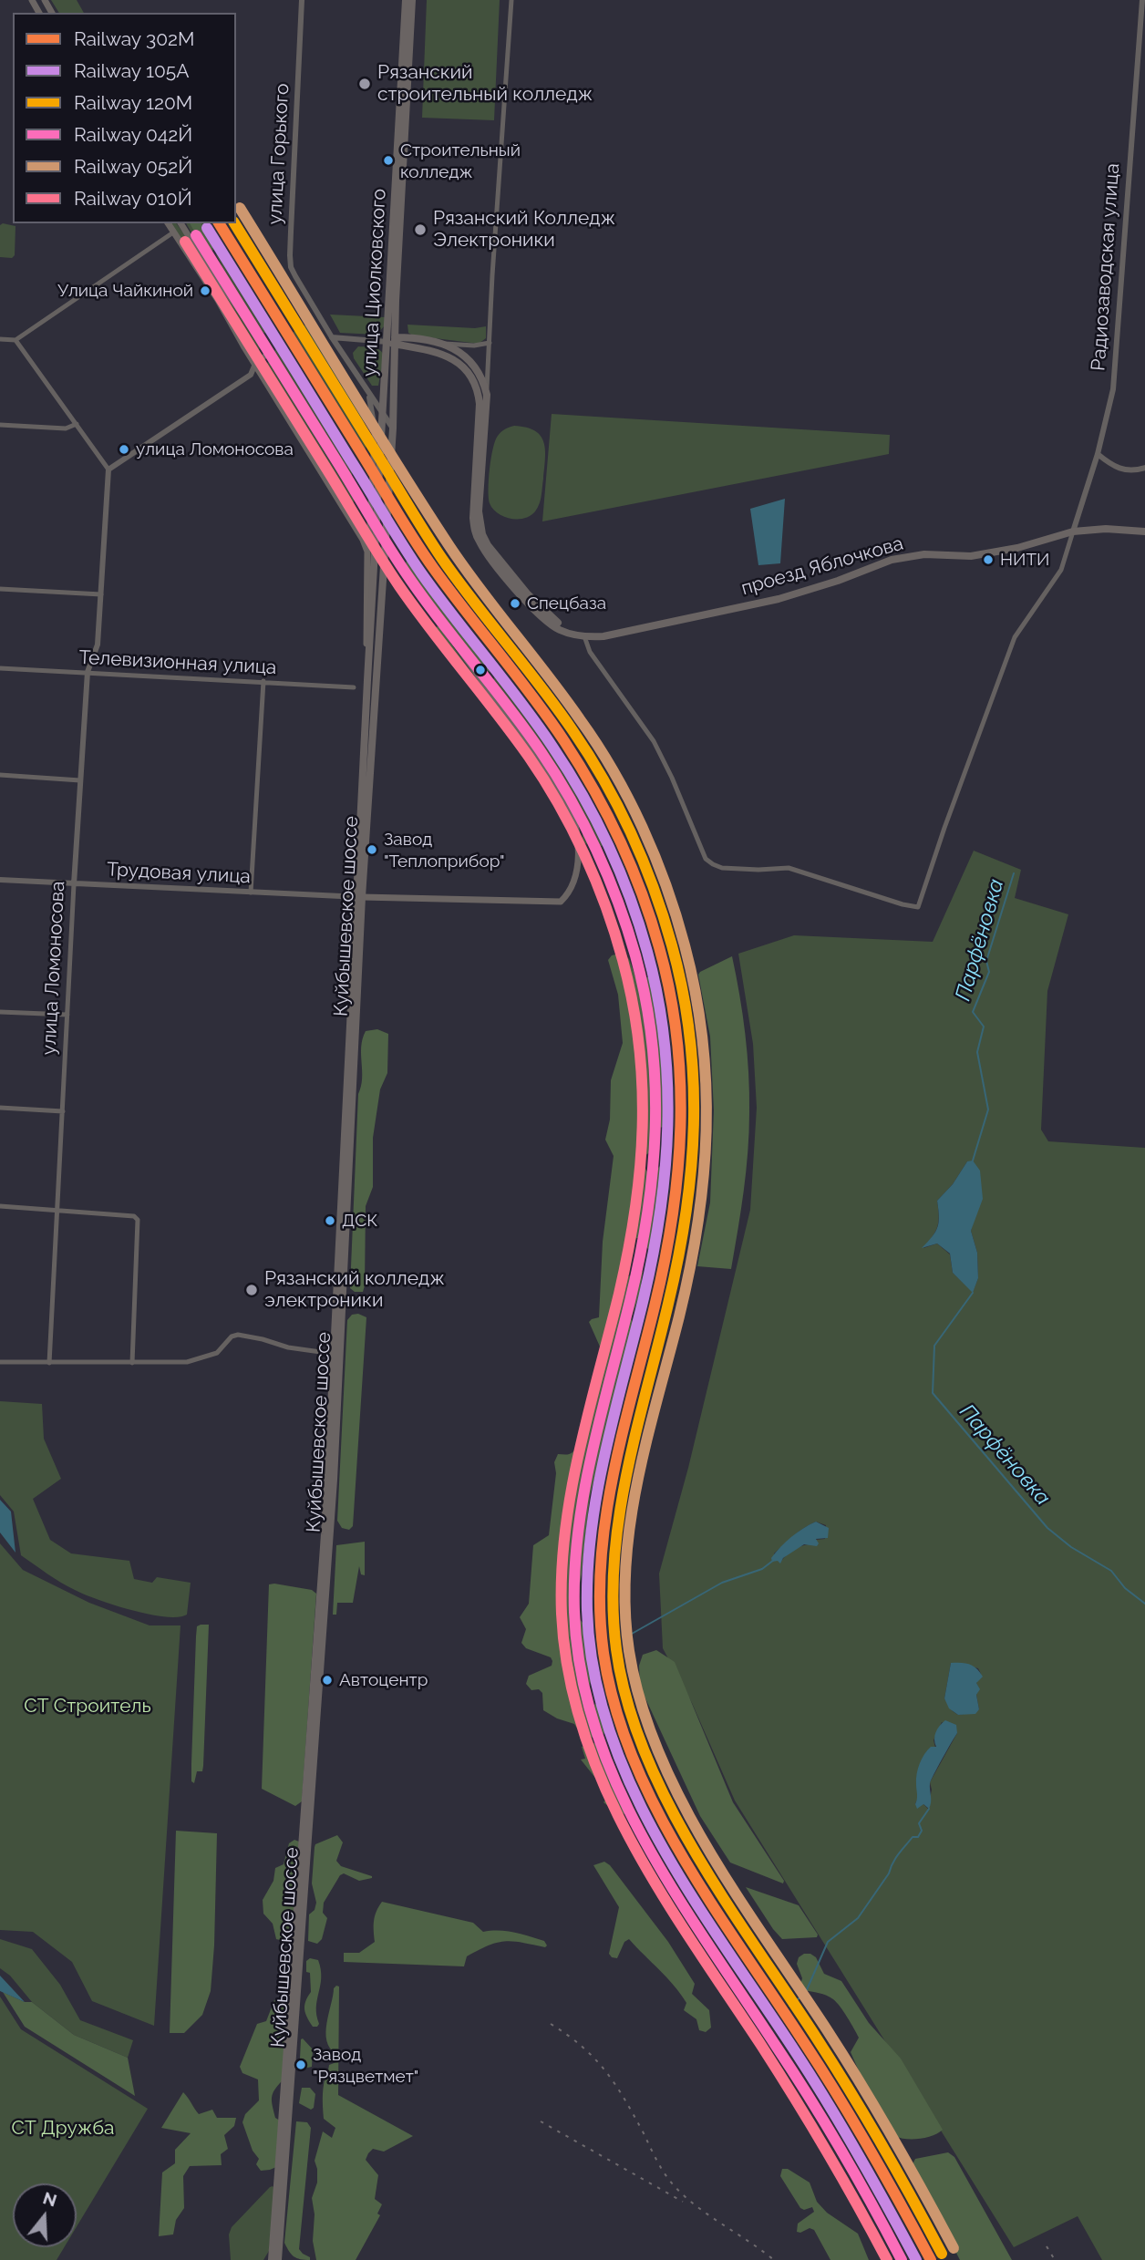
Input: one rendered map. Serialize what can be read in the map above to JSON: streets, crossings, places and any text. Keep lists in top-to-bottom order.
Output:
{
  "streets": {
    "main road": ["улица Циолковского", "проезд Яблочкова", "Куйбышевское шоссе"],
    "street": [
      "улица Горького",
      "Радиозаводская улица",
      "Телевизионная улица",
      "Трудовая улица",
      "улица Ломоносова"
    ]
  },
  "crossings": [
    ["улица Горького", "улица Циолковского"],
    ["улица Горького", "Куйбышевское шоссе"],
    ["Радиозаводская улица", "проезд Яблочкова"],
    ["улица Циолковского", "проезд Яблочкова"],
    ["улица Циолковского", "Куйбышевское шоссе"],
    ["Телевизионная улица", "улица Ломоносова"],
    ["Трудовая улица", "Куйбышевское шоссе"],
    ["Трудовая улица", "улица Ломоносова"]
  ],
  "water": ["Парфёновка"],
  "parks": ["СТ Строитель", "СТ Дружба"],
  "places": [
    "Рязанский строительный колледж",
    "Строительный колледж",
    "Рязанский Колледж Электроники",
    "Улица Чайкиной",
    "улица Ломоносова",
    "НИТИ",
    "Спецбаза",
    "Завод \"Теплоприбор\"",
    "ДСК",
    "Рязанский колледж электроники",
    "Автоцентр",
    "Завод \"Рязцветмет\""
  ],
  "lines": [
    "rail line 052Й",
    "rail line 302М",
    "rail line 120М",
    "rail line 105А",
    "rail line 042Й",
    "rail line 010Й"
  ],
  "legend": [
    "Railway 302М",
    "Railway 105А",
    "Railway 120М",
    "Railway 042Й",
    "Railway 052Й",
    "Railway 010Й"
  ],
  "north": "top"
}
